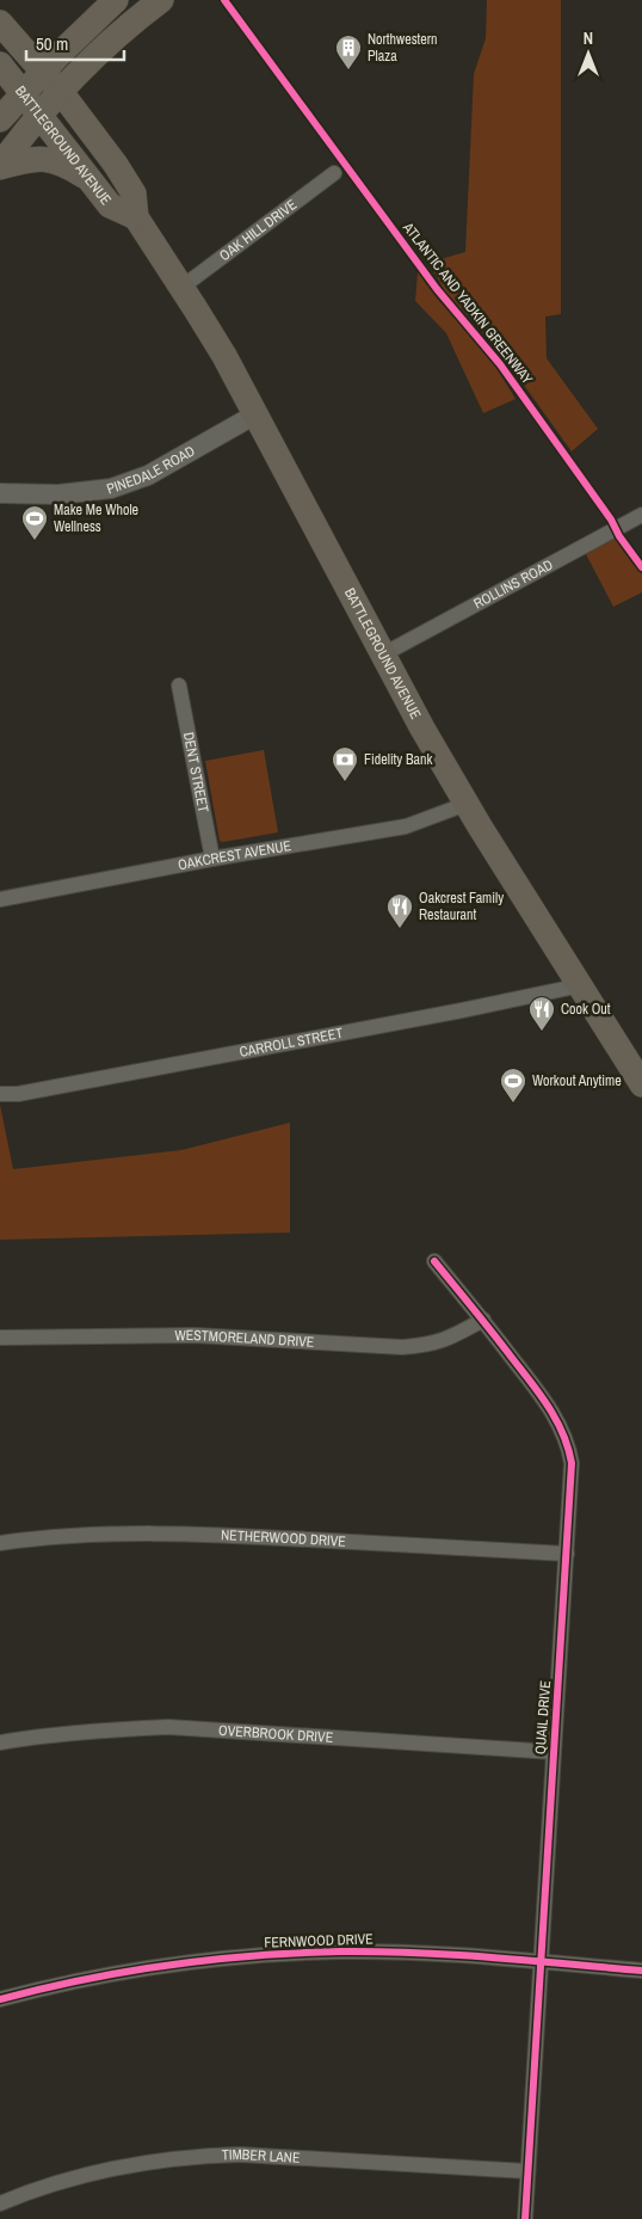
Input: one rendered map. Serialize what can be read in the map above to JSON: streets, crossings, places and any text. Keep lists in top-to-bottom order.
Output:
{
  "streets": {
    "main road": ["BATTLEGROUND AVENUE"],
    "street": [
      "OAK HILL DRIVE",
      "PINEDALE ROAD",
      "ROLLINS ROAD",
      "DENT STREET",
      "OAKCREST AVENUE",
      "CARROLL STREET",
      "WESTMORELAND DRIVE",
      "NETHERWOOD DRIVE",
      "QUAIL DRIVE",
      "OVERBROOK DRIVE",
      "FERNWOOD DRIVE",
      "TIMBER LANE"
    ],
    "cycle path": ["ATLANTIC AND YADKIN GREENWAY"]
  },
  "crossings": [
    ["BATTLEGROUND AVENUE", "OAK HILL DRIVE"],
    ["BATTLEGROUND AVENUE", "PINEDALE ROAD"],
    ["BATTLEGROUND AVENUE", "ROLLINS ROAD"],
    ["BATTLEGROUND AVENUE", "OAKCREST AVENUE"],
    ["BATTLEGROUND AVENUE", "CARROLL STREET"],
    ["DENT STREET", "OAKCREST AVENUE"],
    ["WESTMORELAND DRIVE", "QUAIL DRIVE"],
    ["NETHERWOOD DRIVE", "QUAIL DRIVE"],
    ["QUAIL DRIVE", "OVERBROOK DRIVE"],
    ["QUAIL DRIVE", "FERNWOOD DRIVE"],
    ["QUAIL DRIVE", "TIMBER LANE"]
  ],
  "places": {
    "building": ["Northwestern Plaza"],
    "sports": ["Make Me Whole Wellness", "Workout Anytime"],
    "bank": ["Fidelity Bank"],
    "restaurant": ["Oakcrest Family Restaurant", "Cook Out"]
  },
  "scale_bar": "50 m",
  "north": "top"
}
